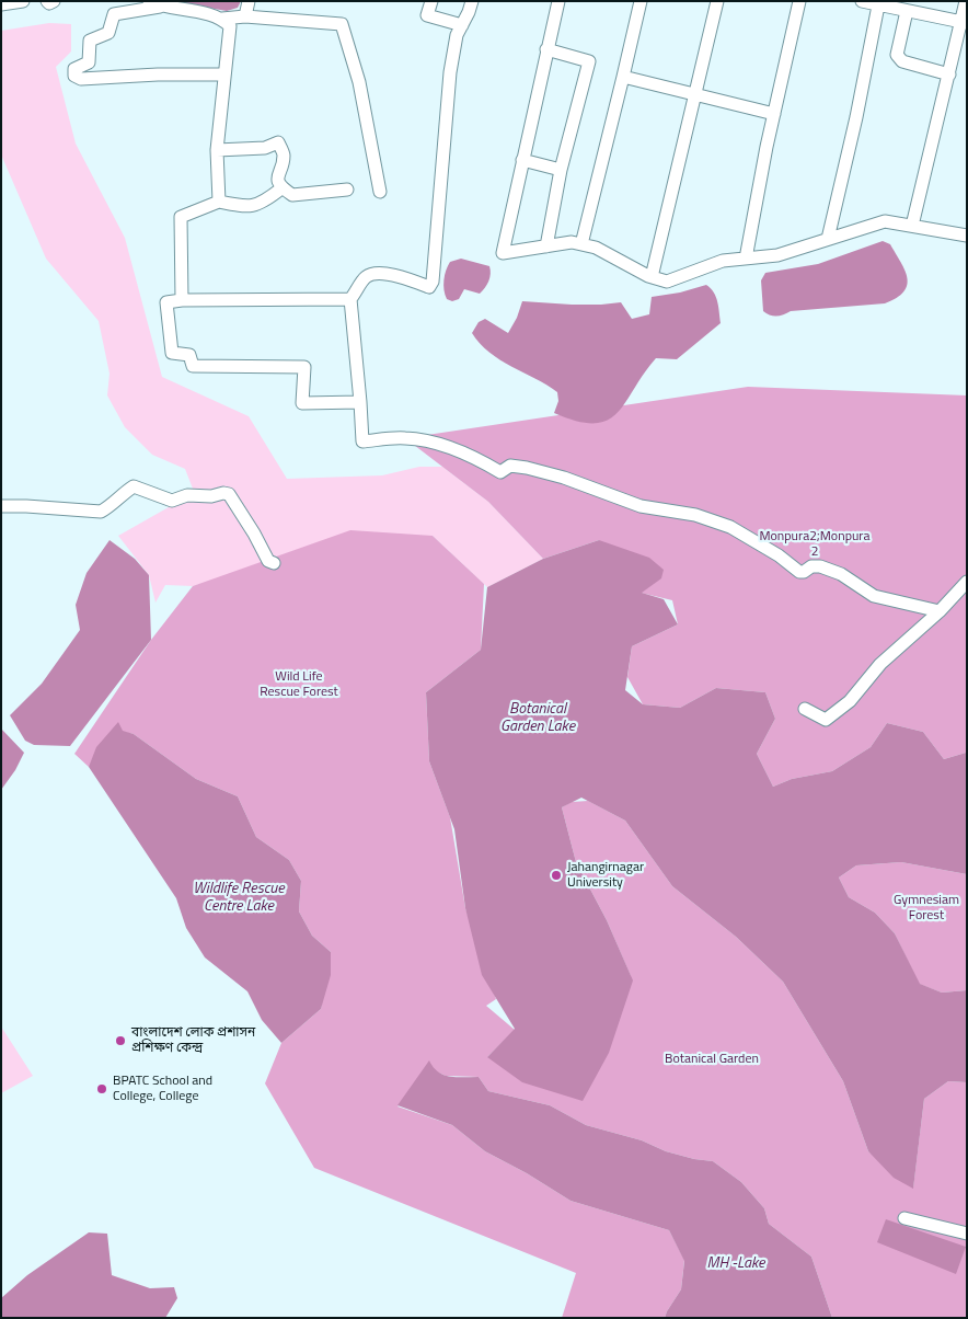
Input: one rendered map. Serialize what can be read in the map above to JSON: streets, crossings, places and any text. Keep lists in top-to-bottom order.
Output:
{
  "water": ["Botanical Garden Lake", "Wildlife Rescue Centre Lake", "MH -Lake"],
  "parks": [
    "Monpura2;Monpura 2",
    "Wild Life Rescue Forest",
    "Gymnesiam Forest",
    "Botanical Garden"
  ],
  "places": ["Jahangirnagar University", "বাংলাদেশ লোক প্রশাসন প্রশিক্ষণ কেন্দ্র", "BPATC School and College, College"]
}
